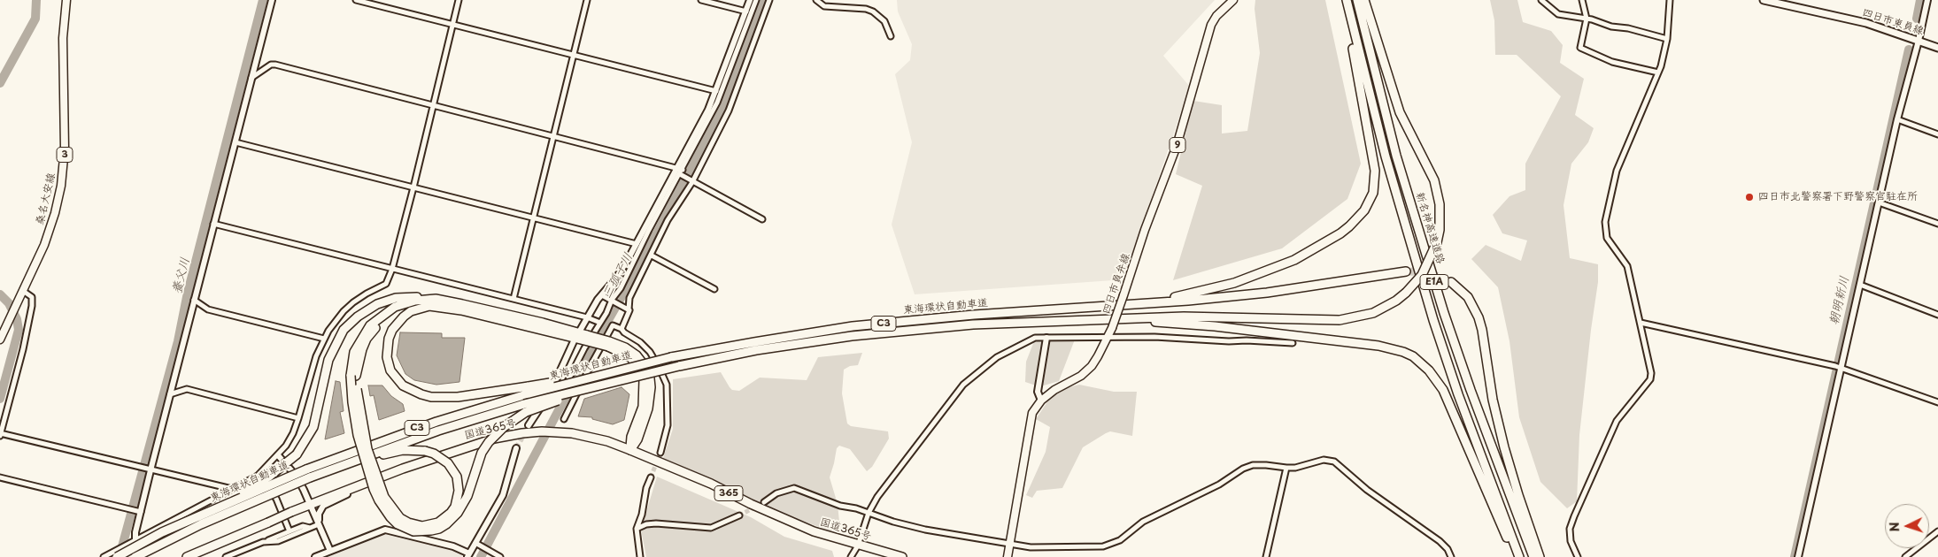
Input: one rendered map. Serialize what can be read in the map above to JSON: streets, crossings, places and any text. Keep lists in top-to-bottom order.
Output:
{
  "streets": {
    "highway": [
      "新名神高速道路",
      "E1A",
      "東海環状自動車道",
      "C3",
      "国道365号",
      "365"
    ],
    "main road": [
      "四日市東員線",
      "9",
      "3",
      "桑名大安線",
      "四日市員弁線"
    ]
  },
  "water": ["養父川", "三孤子川", "朝明新川"],
  "places": ["四日市北警察署下野警察官駐在所"],
  "north": "left"
}
